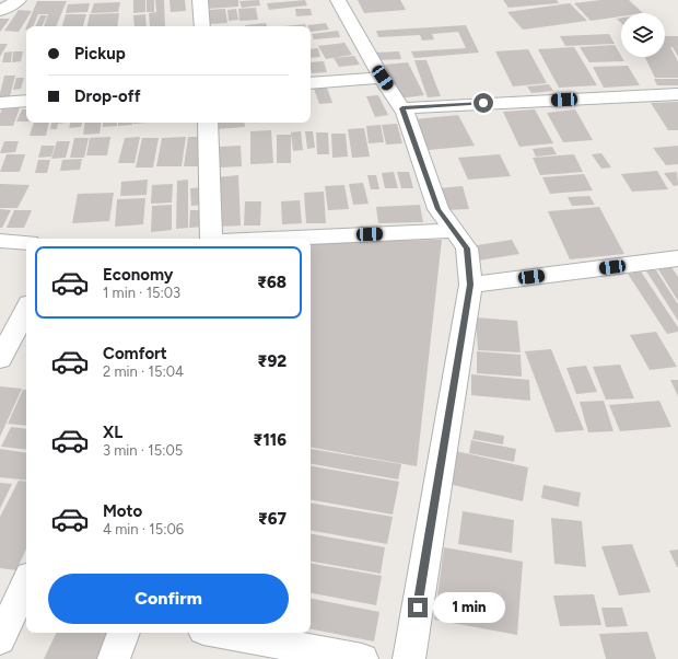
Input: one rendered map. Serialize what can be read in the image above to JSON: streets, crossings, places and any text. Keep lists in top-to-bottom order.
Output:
{
  "page": {
    "banner": ["Pickup", "Drop-off"],
    "list": [
      {
        "name": "Economy",
        "note": "1 min · 15:03",
        "value": "₹68"
      },
      {
        "name": "Comfort",
        "note": "2 min · 15:04",
        "value": "₹92"
      },
      {
        "name": "XL",
        "note": "3 min · 15:05",
        "value": "₹116"
      },
      {
        "name": "Moto",
        "note": "4 min · 15:06",
        "value": "₹67"
      }
    ],
    "buttons": "Confirm",
    "bubble": "1 min"
  }
}
